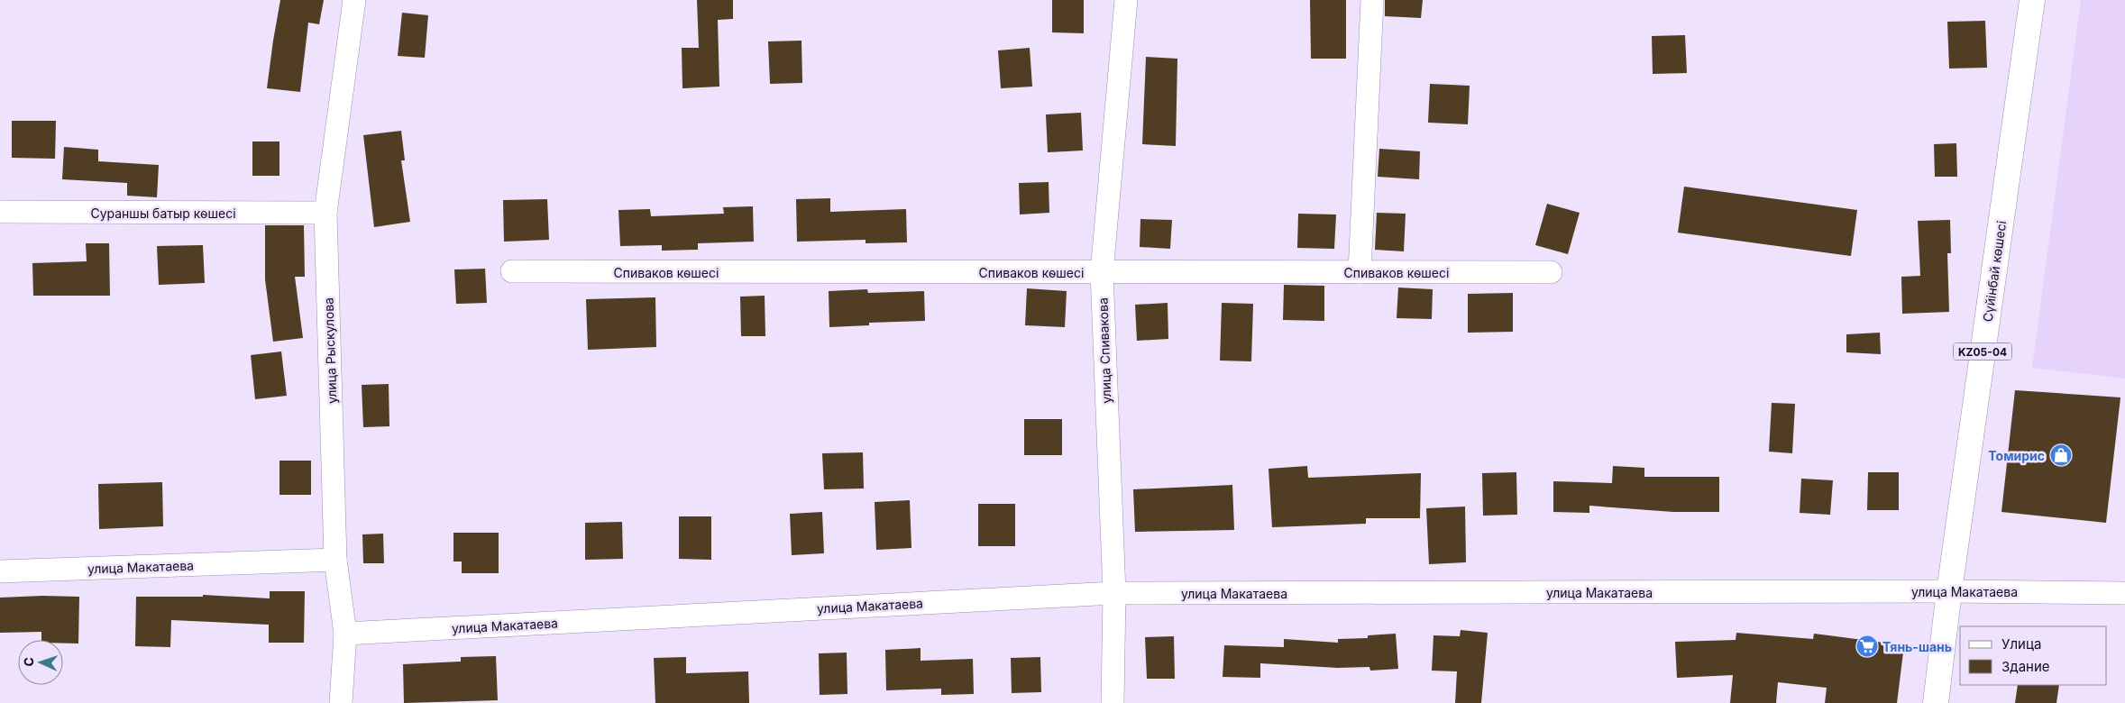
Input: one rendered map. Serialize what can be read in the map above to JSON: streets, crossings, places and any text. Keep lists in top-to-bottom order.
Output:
{
  "streets": {
    "main road": ["Сүйінбай көшесі", "KZ05-04"],
    "street": [
      "Сураншы батыр көшесі",
      "Спиваков көшесі",
      "улица Рыскулова",
      "улица Спивакова",
      "улица Макатаева"
    ]
  },
  "crossings": [
    ["Сураншы батыр көшесі", "улица Рыскулова"],
    ["Сүйінбай көшесі", "улица Макатаева"],
    ["Спиваков көшесі", "улица Спивакова"],
    ["улица Рыскулова", "улица Макатаева"],
    ["улица Спивакова", "улица Макатаева"]
  ],
  "places": {
    "shop": ["Томирис"],
    "supermarket": ["Тянь-шань"]
  },
  "legend": ["Улица", "Здание"],
  "north": "left"
}
